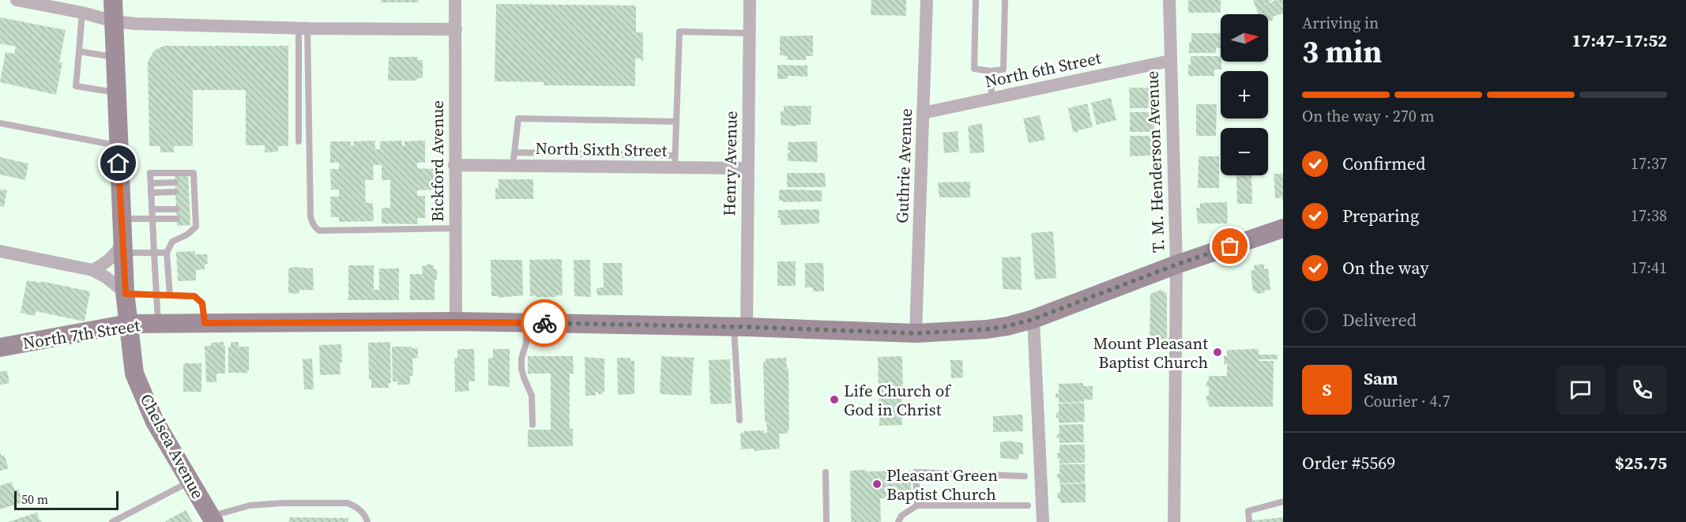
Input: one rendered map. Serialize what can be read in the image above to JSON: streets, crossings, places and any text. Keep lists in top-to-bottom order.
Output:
{
  "streets": {
    "street": [
      "North 6th Street",
      "North Sixth Street",
      "Bickford Avenue",
      "T. M. Henderson Avenue",
      "Henry Avenue",
      "Guthrie Avenue",
      "North 7th Street",
      "Chelsea Avenue"
    ]
  },
  "crossings": [
    ["North 6th Street", "T. M. Henderson Avenue"],
    ["North 6th Street", "Guthrie Avenue"],
    ["North Sixth Street", "Bickford Avenue"],
    ["North Sixth Street", "Henry Avenue"],
    ["Bickford Avenue", "North 7th Street"],
    ["T. M. Henderson Avenue", "North 7th Street"],
    ["Henry Avenue", "North 7th Street"],
    ["Guthrie Avenue", "North 7th Street"],
    ["North 7th Street", "Chelsea Avenue"]
  ],
  "places": ["Mount Pleasant Baptist Church", "Life Church of God in Christ", "Pleasant Green Baptist Church"],
  "scale_bar": "50 m",
  "north": "right",
  "page": {
    "heading": ["3 min", "Arriving in", "17:47–17:52"],
    "panel": [
      "Sam",
      "Courier · 4.7",
      "Order #5569",
      "$25.75"
    ],
    "map_buttons": ["+", "−"],
    "bar": "On the way · 270 m",
    "list": [
      ["Confirmed", "17:37"],
      ["Preparing", "17:38"],
      ["On the way", "17:41"],
      "Delivered"
    ],
    "round": "S",
    "scale": "50 m"
  }
}
